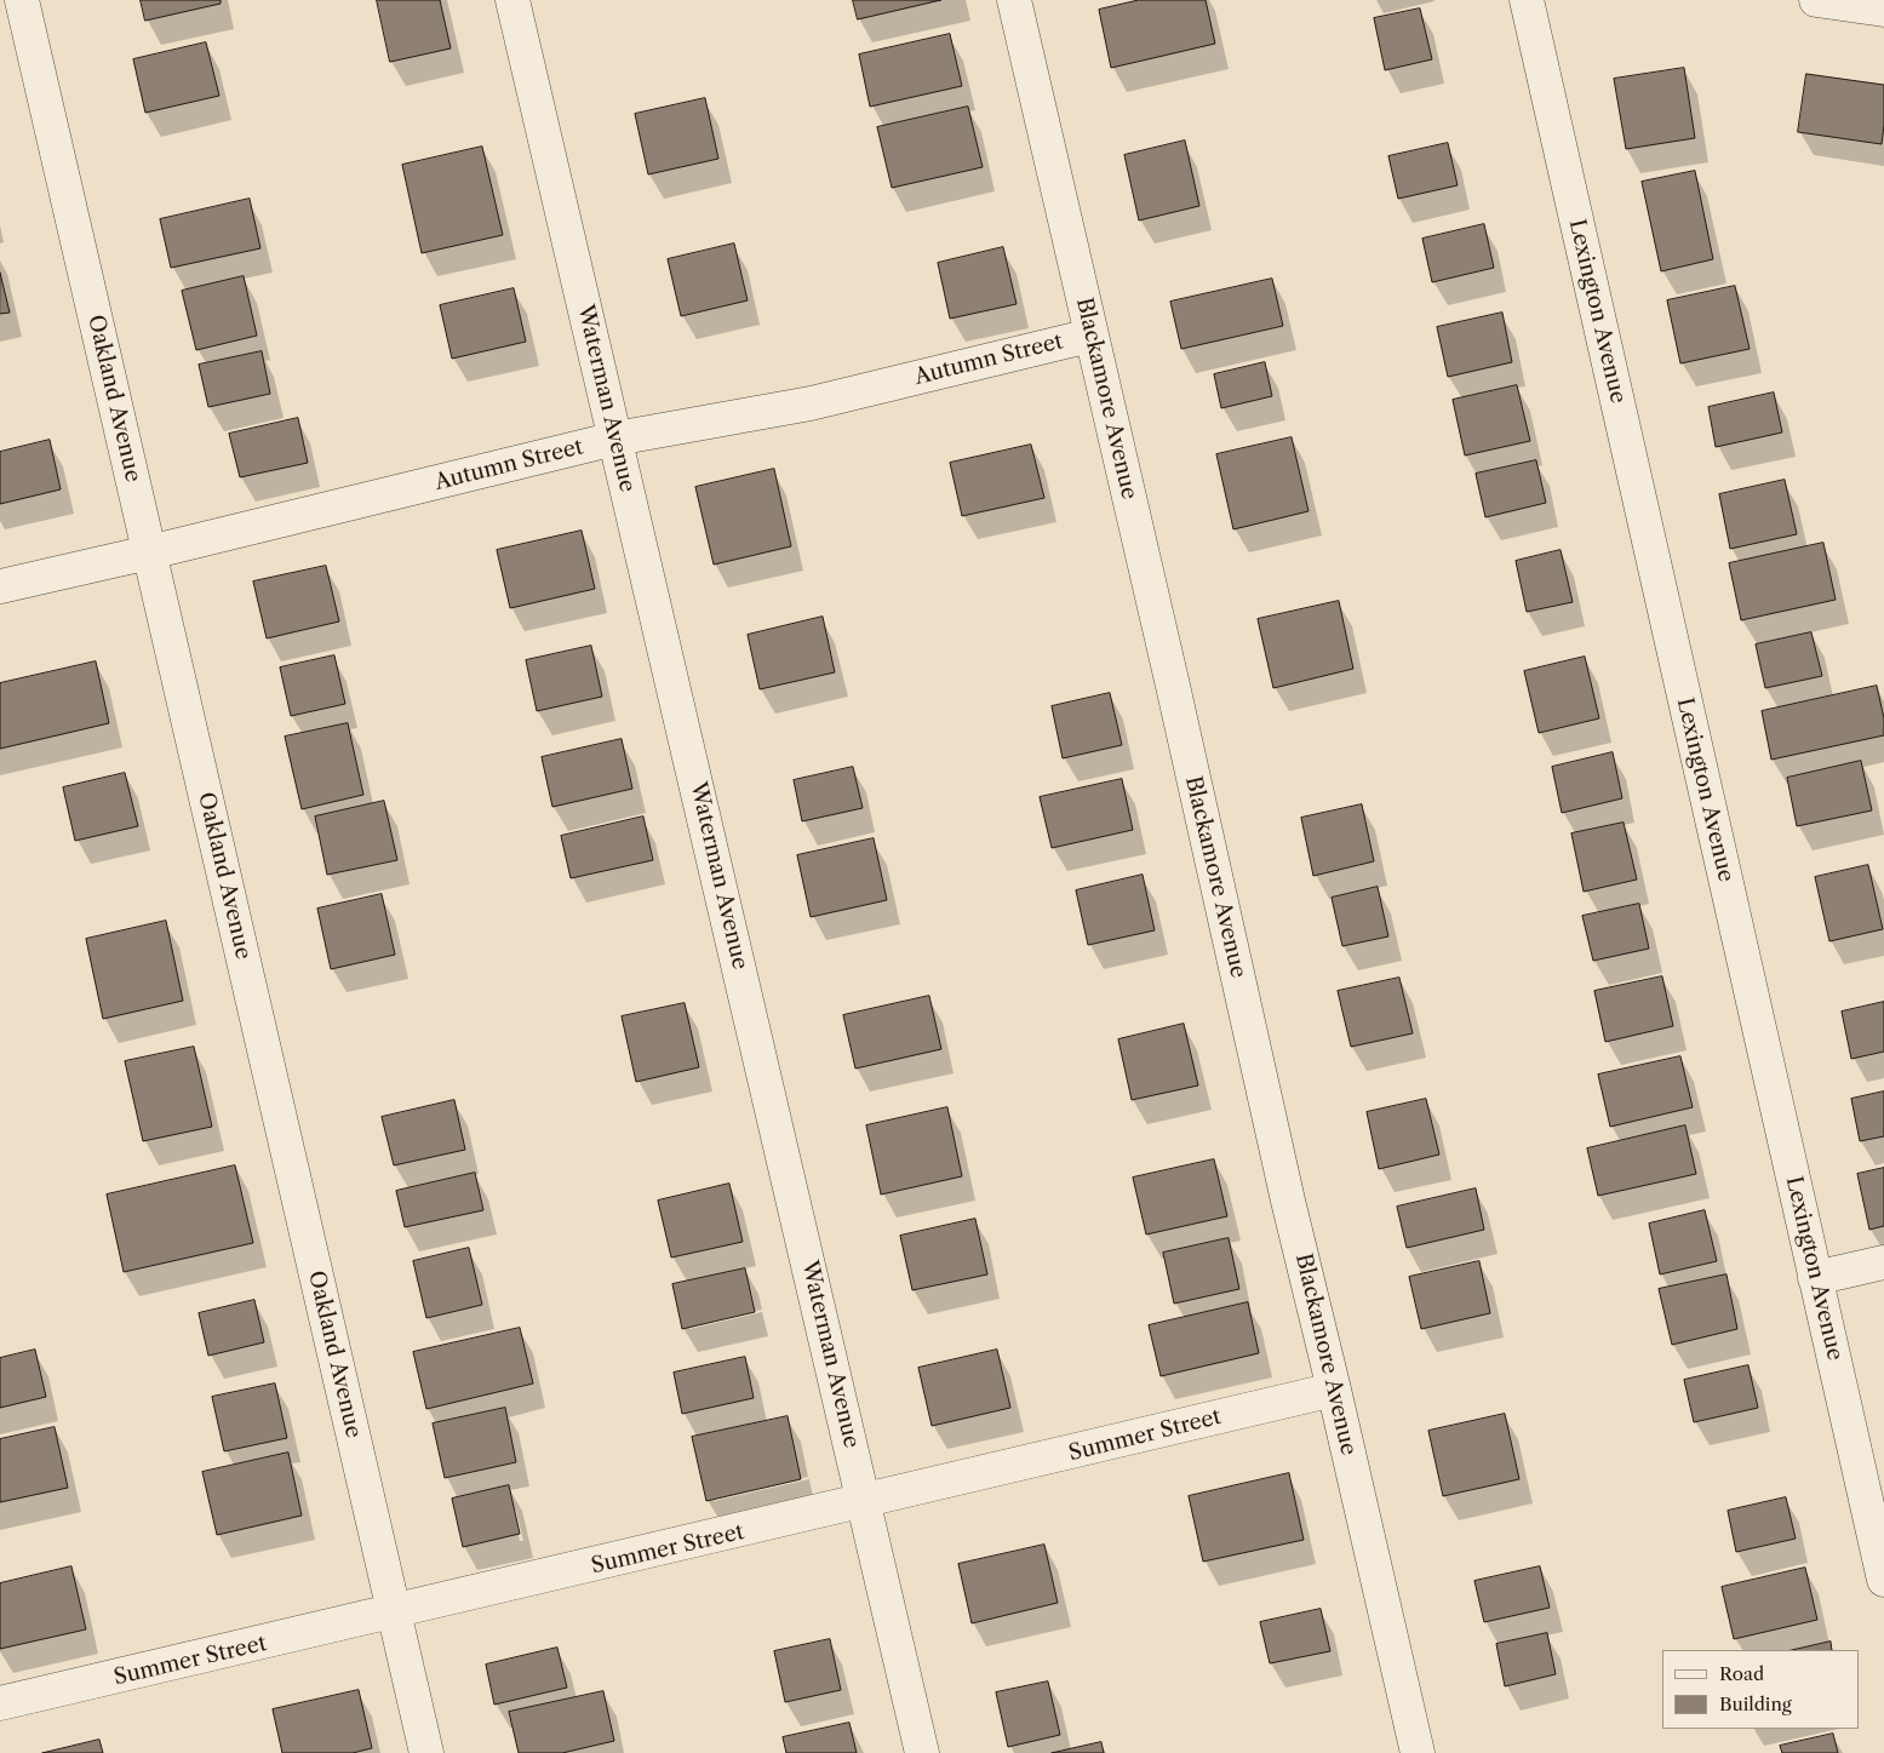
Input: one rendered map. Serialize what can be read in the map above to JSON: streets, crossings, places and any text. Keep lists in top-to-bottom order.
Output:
{
  "streets": {
    "street": [
      "Lexington Avenue",
      "Autumn Street",
      "Oakland Avenue",
      "Waterman Avenue",
      "Blackamore Avenue",
      "Summer Street"
    ]
  },
  "crossings": [
    ["Autumn Street", "Oakland Avenue"],
    ["Autumn Street", "Waterman Avenue"],
    ["Autumn Street", "Blackamore Avenue"],
    ["Oakland Avenue", "Summer Street"],
    ["Waterman Avenue", "Summer Street"],
    ["Blackamore Avenue", "Summer Street"]
  ],
  "legend": ["Road", "Building"]
}
